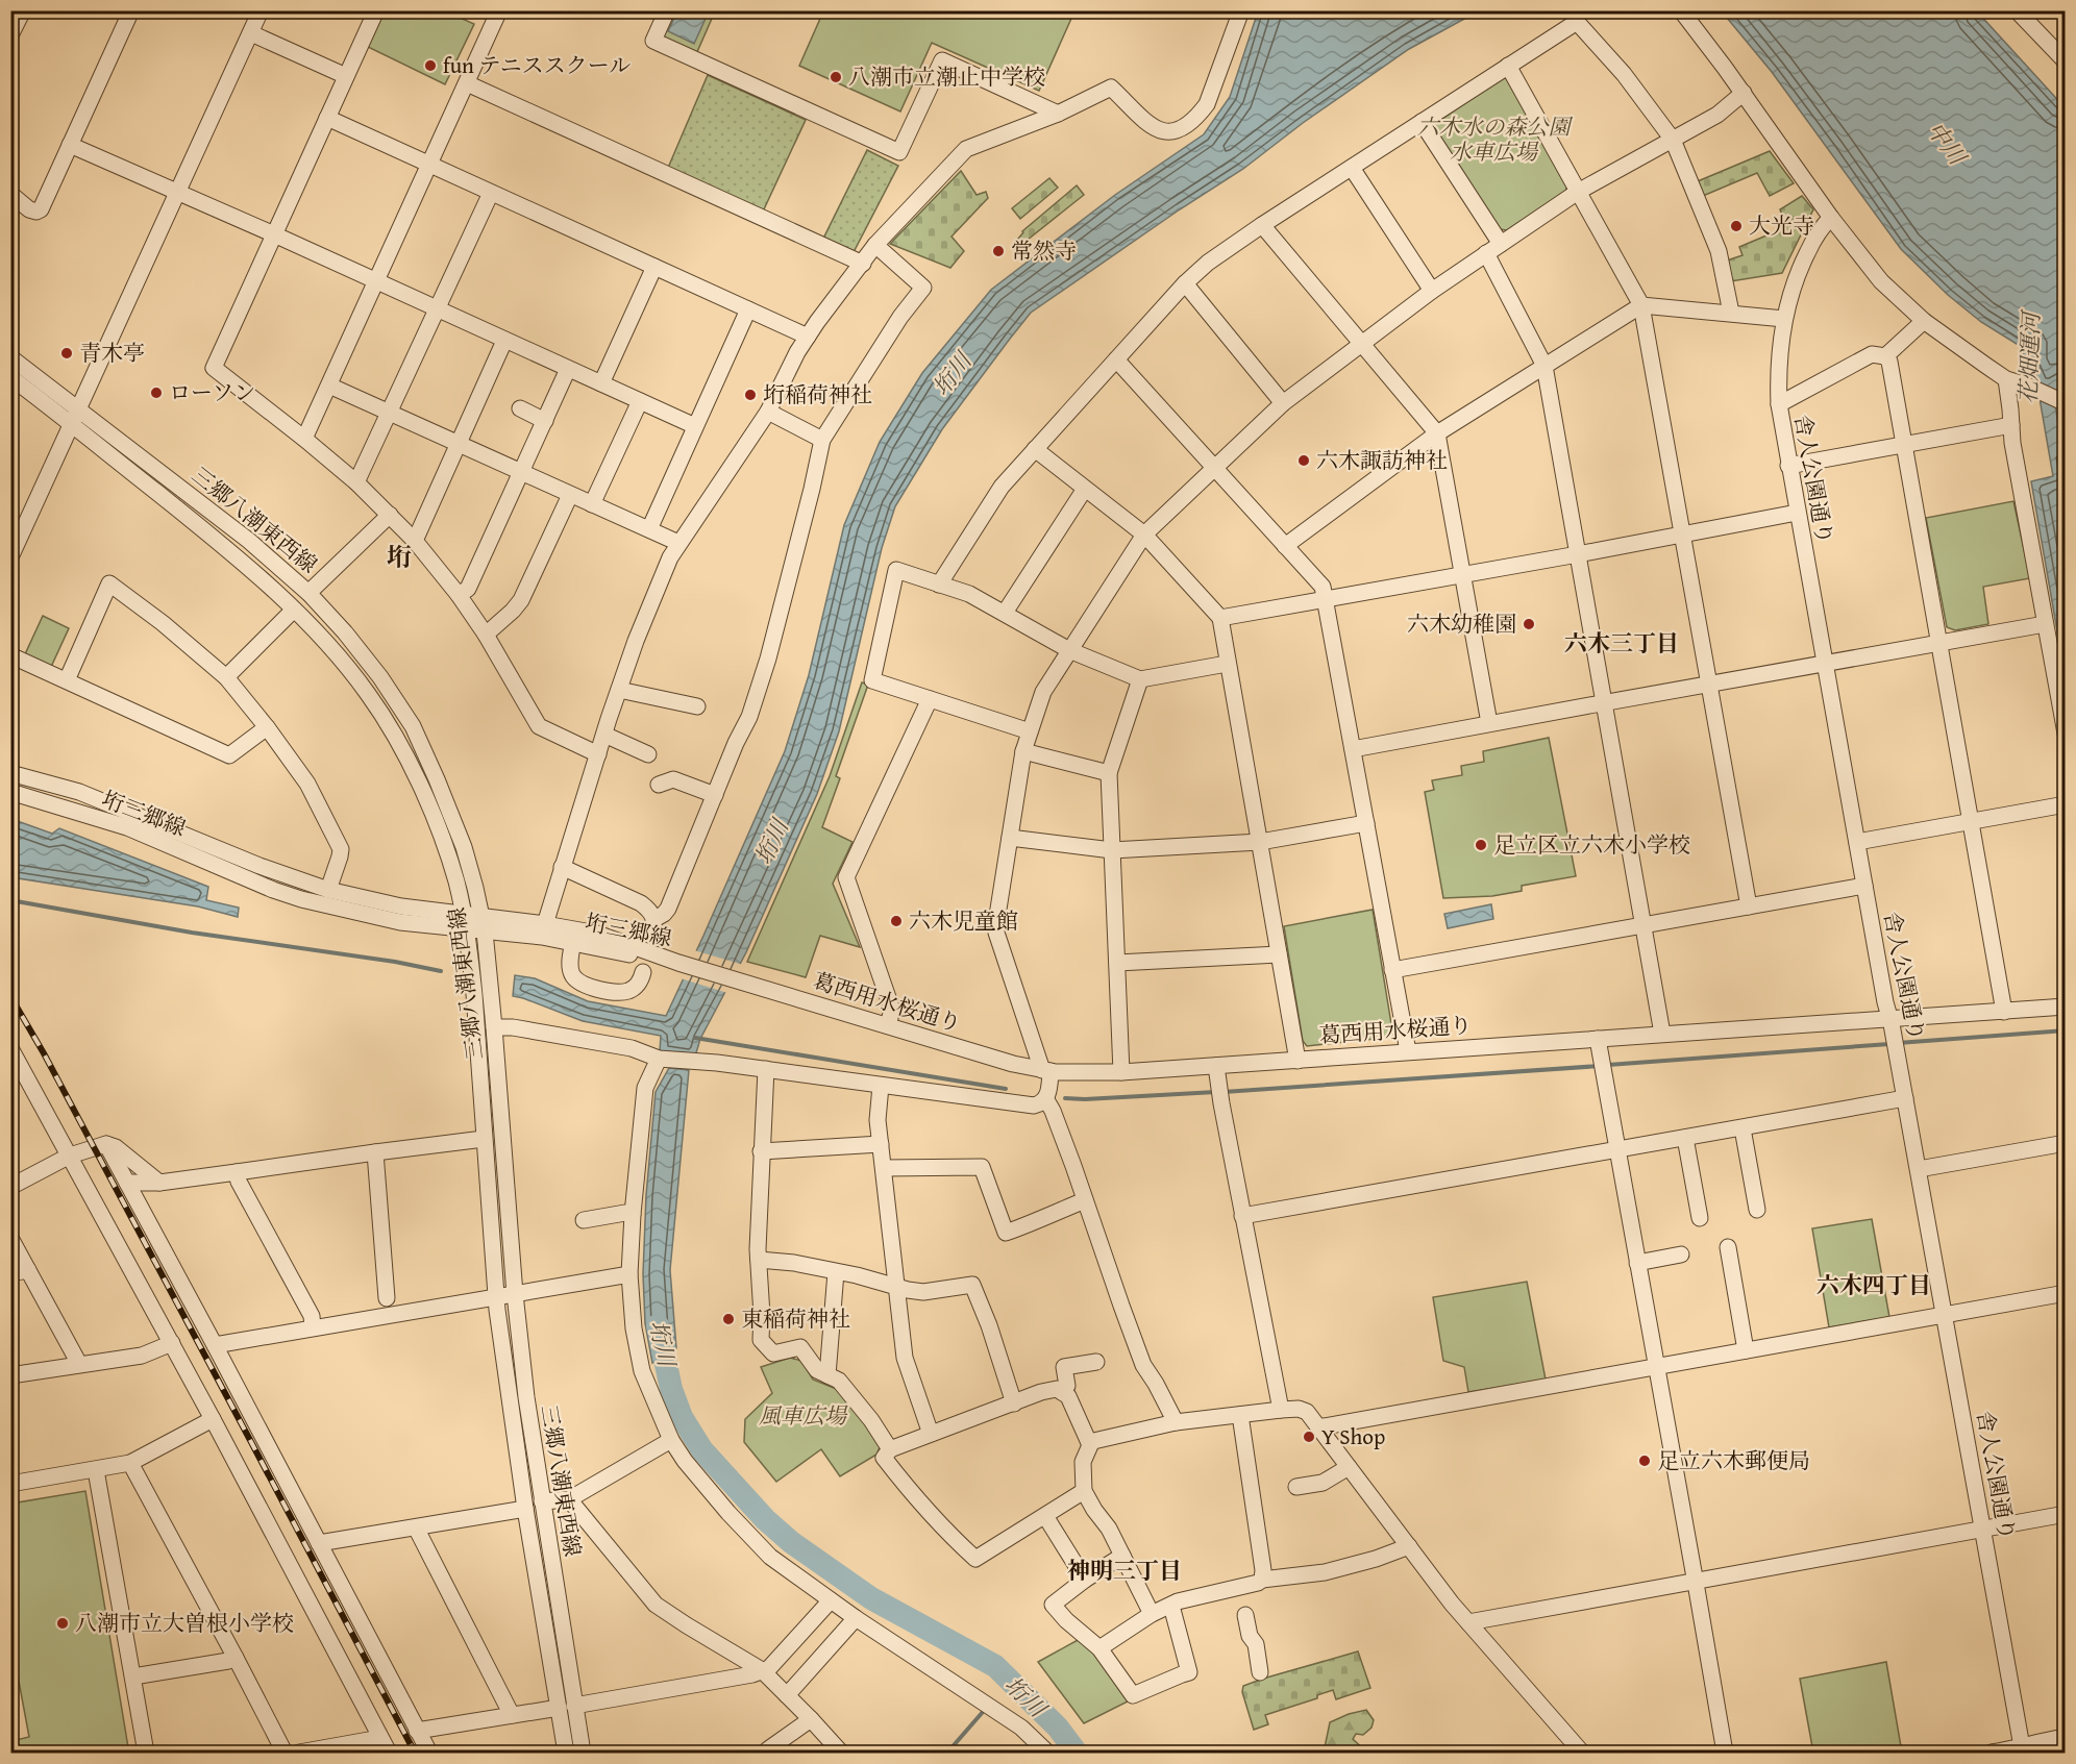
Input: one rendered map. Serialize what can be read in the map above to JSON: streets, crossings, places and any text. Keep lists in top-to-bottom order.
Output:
{
  "streets": {
    "street": [
      "舎人公園通り",
      "三郷八潮東西線",
      "垳三郷線",
      "葛西用水桜通り"
    ]
  },
  "crossings": [
    ["舎人公園通り", "葛西用水桜通り"],
    ["三郷八潮東西線", "垳三郷線"],
    ["垳三郷線", "葛西用水桜通り"]
  ],
  "districts": [
    "垳",
    "六木三丁目",
    "六木四丁目",
    "神明三丁目"
  ],
  "water": ["中川", "花畑運河", "垳川"],
  "parks": ["六木水の森公園 水車広場", "風車広場"],
  "places": [
    "fun テニススクール",
    "八潮市立潮止中学校",
    "大光寺",
    "常然寺",
    "青木亭",
    "ローソン",
    "垳稲荷神社",
    "六木諏訪神社",
    "六木幼稚園",
    "足立区立六木小学校",
    "六木児童館",
    "東稲荷神社",
    "Y Shop",
    "足立六木郵便局",
    "八潮市立大曽根小学校"
  ]
}
